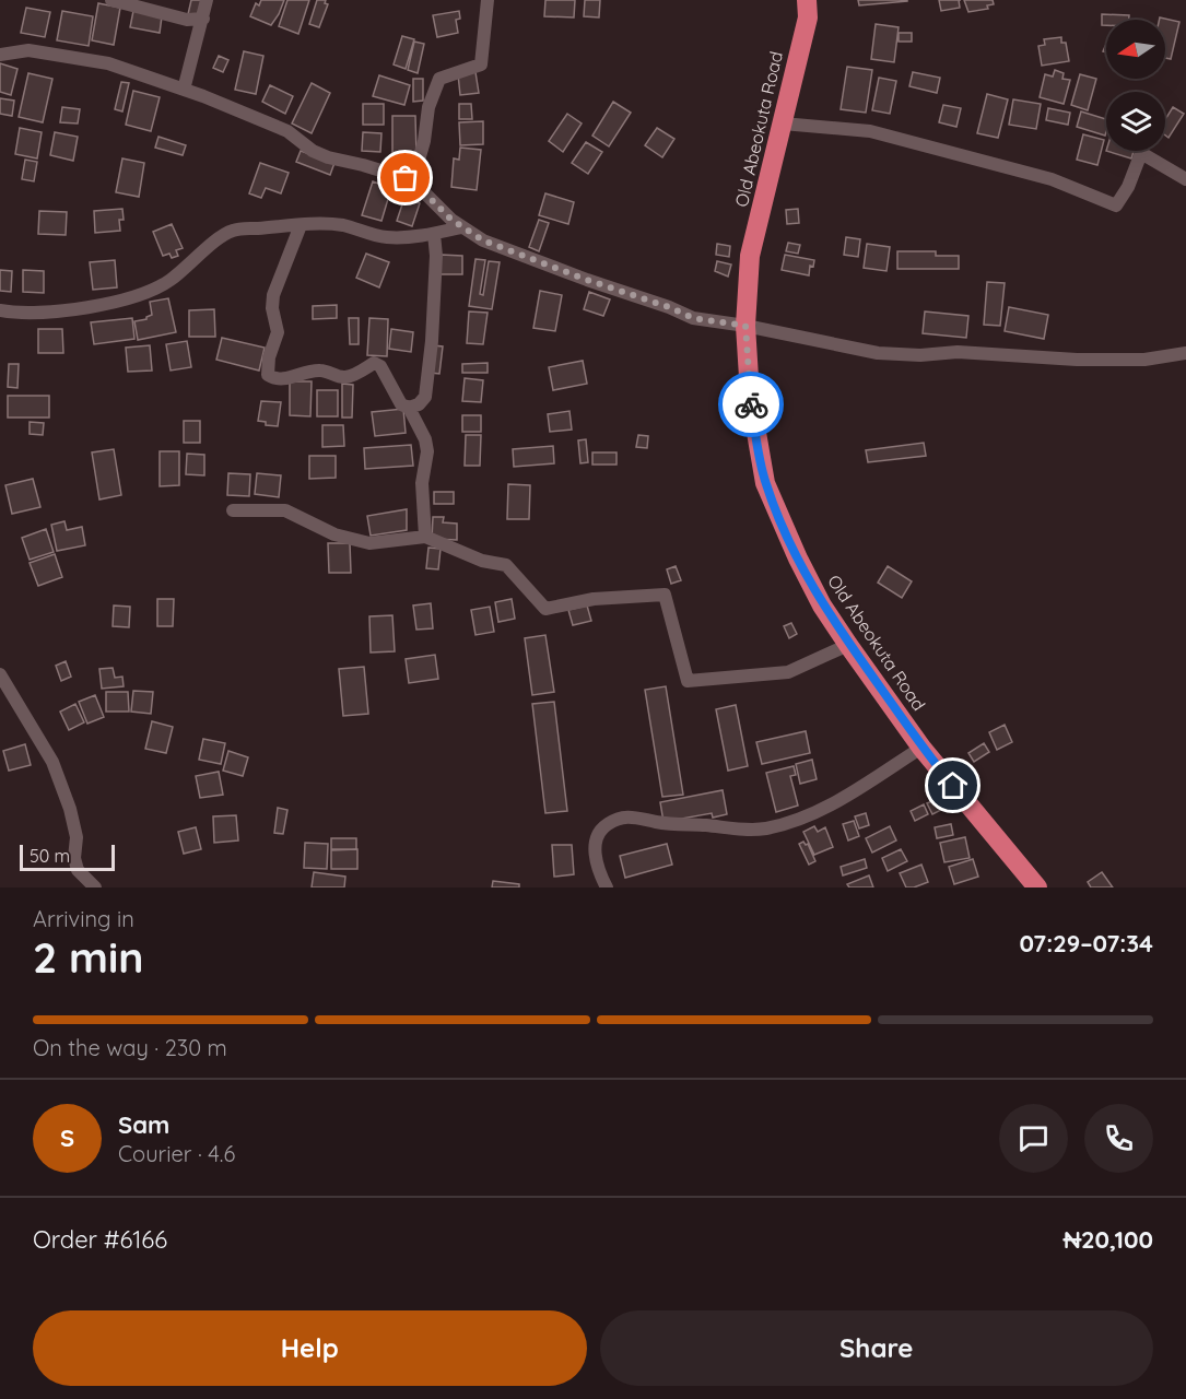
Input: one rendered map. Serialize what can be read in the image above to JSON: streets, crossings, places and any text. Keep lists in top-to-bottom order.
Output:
{
  "streets": {
    "highway": ["Old Abeokuta Road"]
  },
  "scale_bar": "50 m",
  "north": "left",
  "page": {
    "scale": "50 m",
    "heading": ["2 min", "Arriving in", "07:29–07:34"],
    "panel": [
      "Sam",
      "Courier · 4.6",
      "Order #6166",
      "₦20,100"
    ],
    "bar": "On the way · 230 m",
    "round": "S",
    "buttons": ["Help", "Share"]
  }
}
